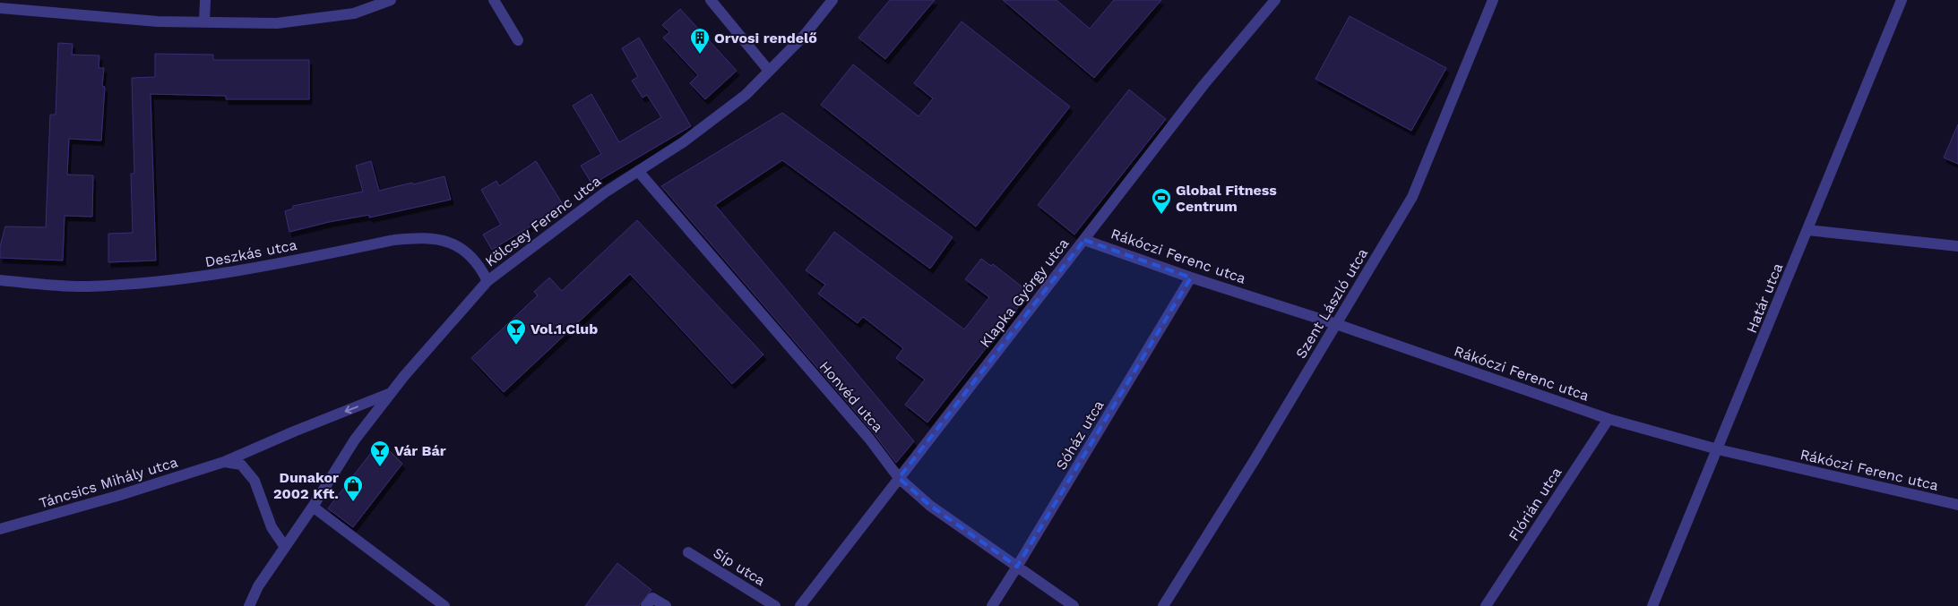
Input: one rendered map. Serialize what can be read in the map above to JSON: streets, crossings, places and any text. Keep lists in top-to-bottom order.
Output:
{
  "streets": {
    "street": [
      "Kölcsey Ferenc utca",
      "Deszkás utca",
      "Rákóczi Ferenc utca",
      "Klapka György utca",
      "Határ utca",
      "Szent László utca",
      "Honvéd utca",
      "Sóház utca",
      "Táncsics Mihály utca",
      "Flórián utca",
      "Síp utca"
    ]
  },
  "crossings": [
    ["Kölcsey Ferenc utca", "Deszkás utca"],
    ["Kölcsey Ferenc utca", "Honvéd utca"],
    ["Kölcsey Ferenc utca", "Táncsics Mihály utca"],
    ["Rákóczi Ferenc utca", "Klapka György utca"],
    ["Rákóczi Ferenc utca", "Határ utca"],
    ["Rákóczi Ferenc utca", "Szent László utca"],
    ["Rákóczi Ferenc utca", "Sóház utca"],
    ["Rákóczi Ferenc utca", "Flórián utca"],
    ["Klapka György utca", "Honvéd utca"],
    ["Honvéd utca", "Sóház utca"]
  ],
  "one_way": ["Táncsics Mihály utca"],
  "places": {
    "building": ["Orvosi rendelő"],
    "sports": ["Global Fitness Centrum"],
    "bar": ["Vol.1.Club", "Vár Bár"],
    "shop": ["Dunakor 2002 Kft."]
  }
}
